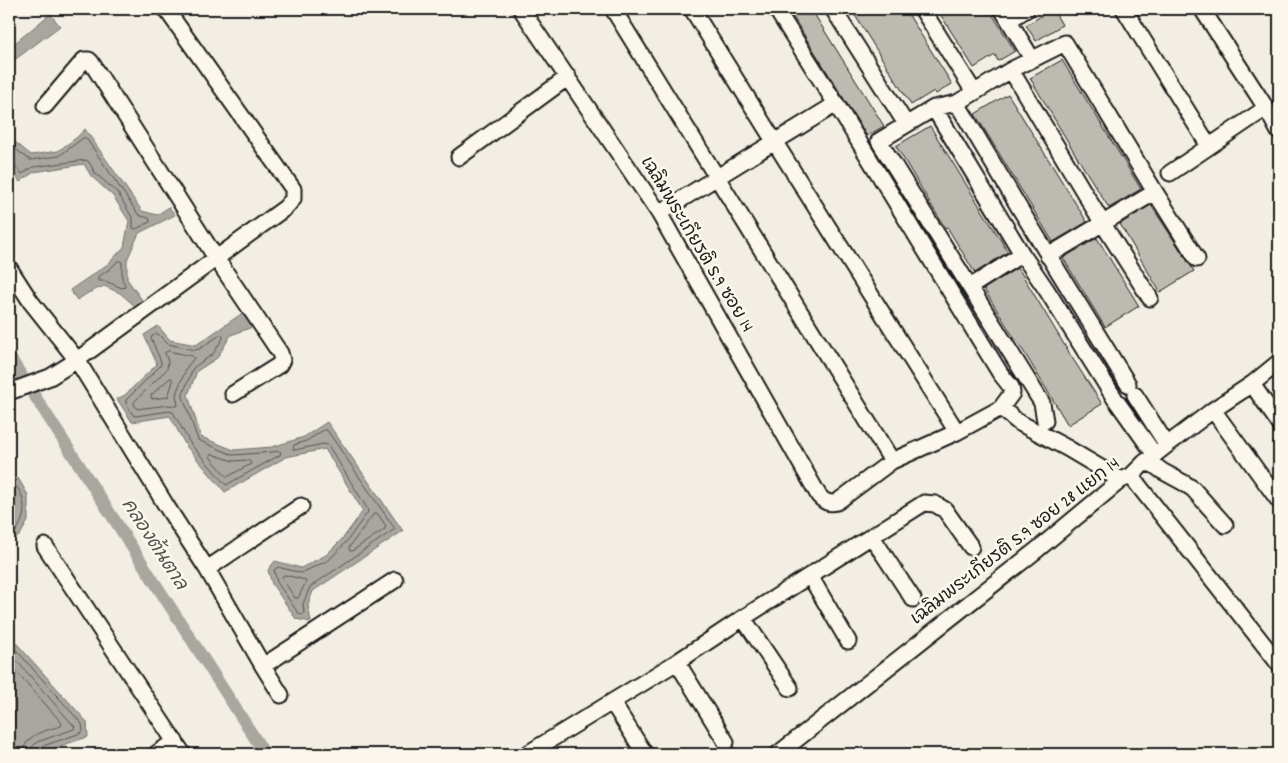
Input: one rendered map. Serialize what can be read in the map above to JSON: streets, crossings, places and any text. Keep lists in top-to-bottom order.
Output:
{
  "streets": {
    "street": ["เฉลิมพระเกียรติ ร.9 ซอย 14", "เฉลิมพระเกียรติ ร.9 ซอย 28 แยก 14"]
  },
  "water": ["คลองต้นตาล"]
}
